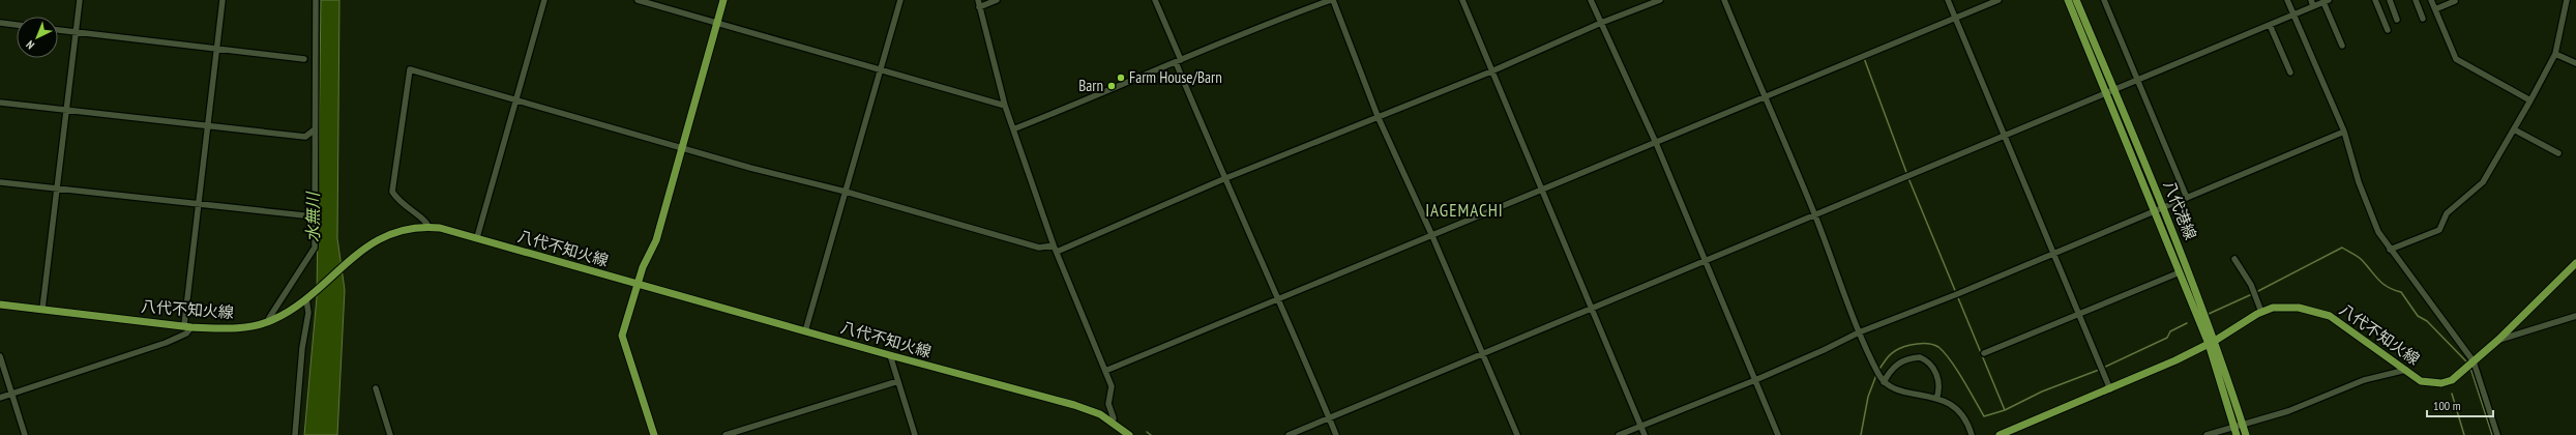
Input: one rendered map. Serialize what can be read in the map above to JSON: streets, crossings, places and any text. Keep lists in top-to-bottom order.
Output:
{
  "streets": {
    "main road": ["八代港線", "八代不知火線"]
  },
  "crossings": [
    ["八代港線", "八代不知火線"]
  ],
  "districts": ["IAGEMACHI"],
  "water": ["水無川"],
  "places": ["Farm House/Barn", "Barn"],
  "scale_bar": "100 m",
  "north": "bottom left"
}
